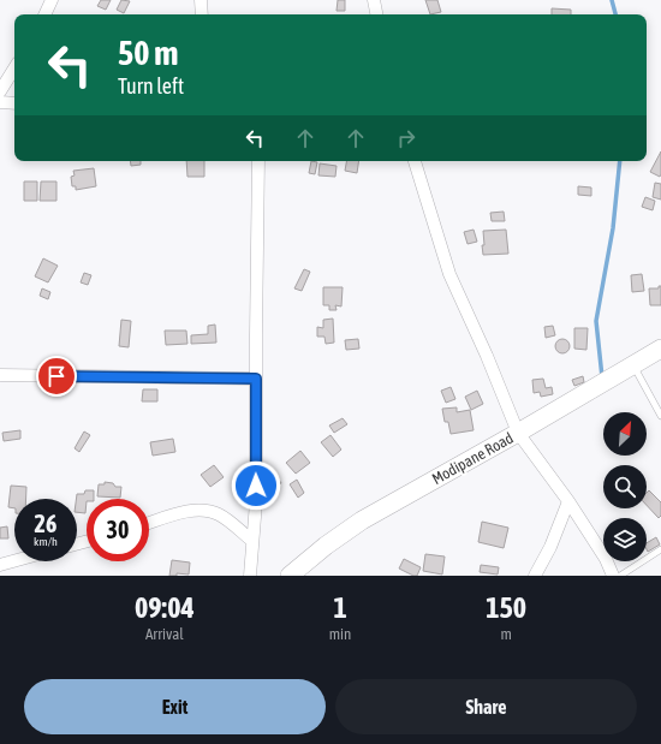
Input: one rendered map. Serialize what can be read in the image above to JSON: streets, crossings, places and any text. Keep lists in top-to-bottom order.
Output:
{
  "streets": {
    "main road": ["Modipane Road"]
  },
  "north": "top right",
  "page": {
    "turn": ["50 m", "Turn left"],
    "speed": "26 km/h",
    "limit": "30",
    "eta": [
      "09:04",
      "Arrival",
      "1",
      "min",
      "150",
      "m"
    ],
    "buttons": ["Exit", "Share"]
  }
}
